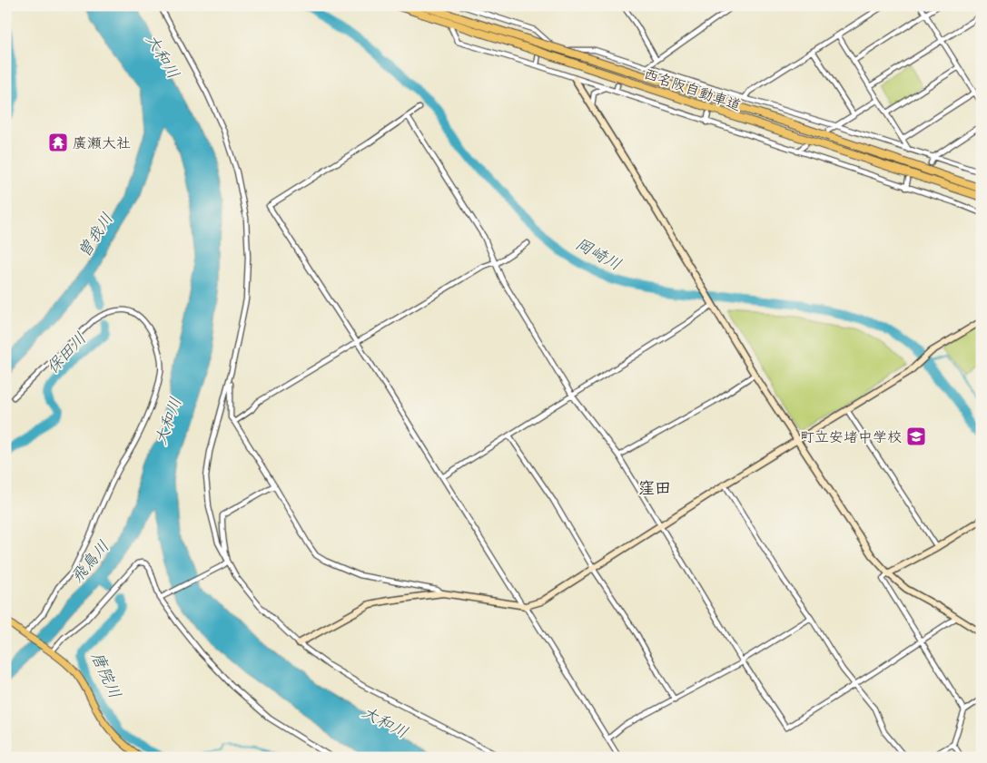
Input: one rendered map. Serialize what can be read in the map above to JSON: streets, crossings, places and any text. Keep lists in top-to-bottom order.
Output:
{
  "streets": {
    "highway": ["西名阪自動車道"]
  },
  "districts": ["窪田"],
  "water": [
    "大和川",
    "曽我川",
    "岡崎川",
    "保田川",
    "飛鳥川",
    "唐院川"
  ],
  "places": {
    "temple": ["廣瀬大社"],
    "school or university": ["町立安堵中学校"]
  }
}
